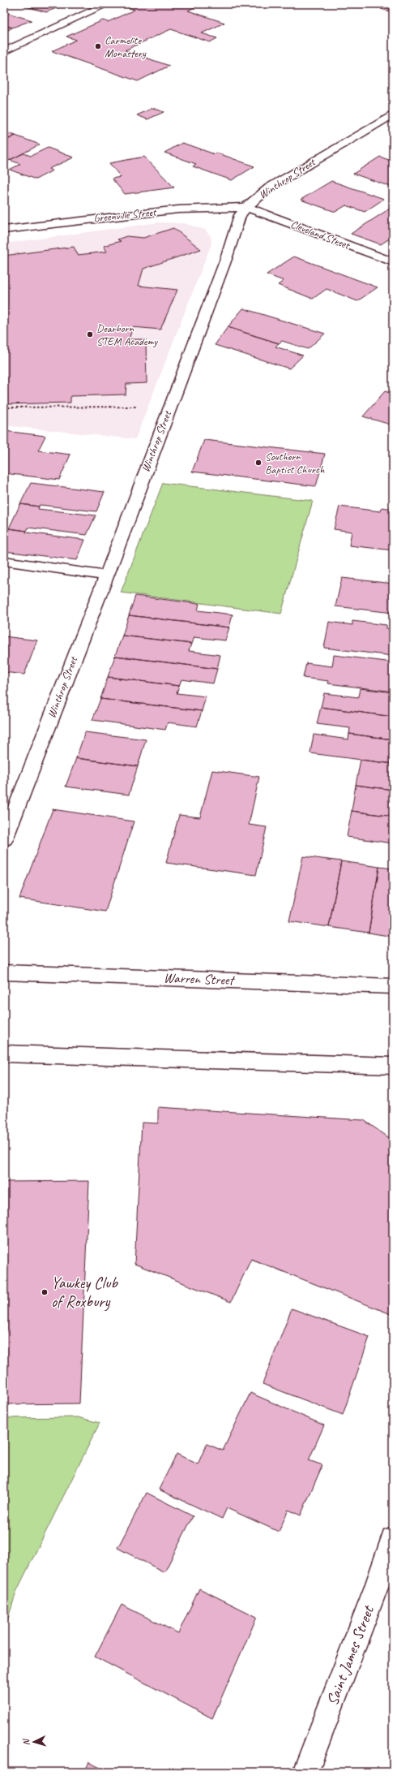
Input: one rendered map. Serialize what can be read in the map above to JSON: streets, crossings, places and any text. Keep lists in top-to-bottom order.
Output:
{
  "streets": {
    "street": [
      "Winthrop Street",
      "Greenville Street",
      "Cleveland Street",
      "Warren Street",
      "Saint James Street"
    ]
  },
  "crossings": [
    ["Winthrop Street", "Greenville Street"],
    ["Winthrop Street", "Cleveland Street"],
    ["Greenville Street", "Cleveland Street"]
  ],
  "places": [
    "Carmelite Monastery",
    "Dearborn STEM Academy",
    "Southern Baptist Church",
    "Yawkey Club of Roxbury"
  ],
  "north": "left"
}
